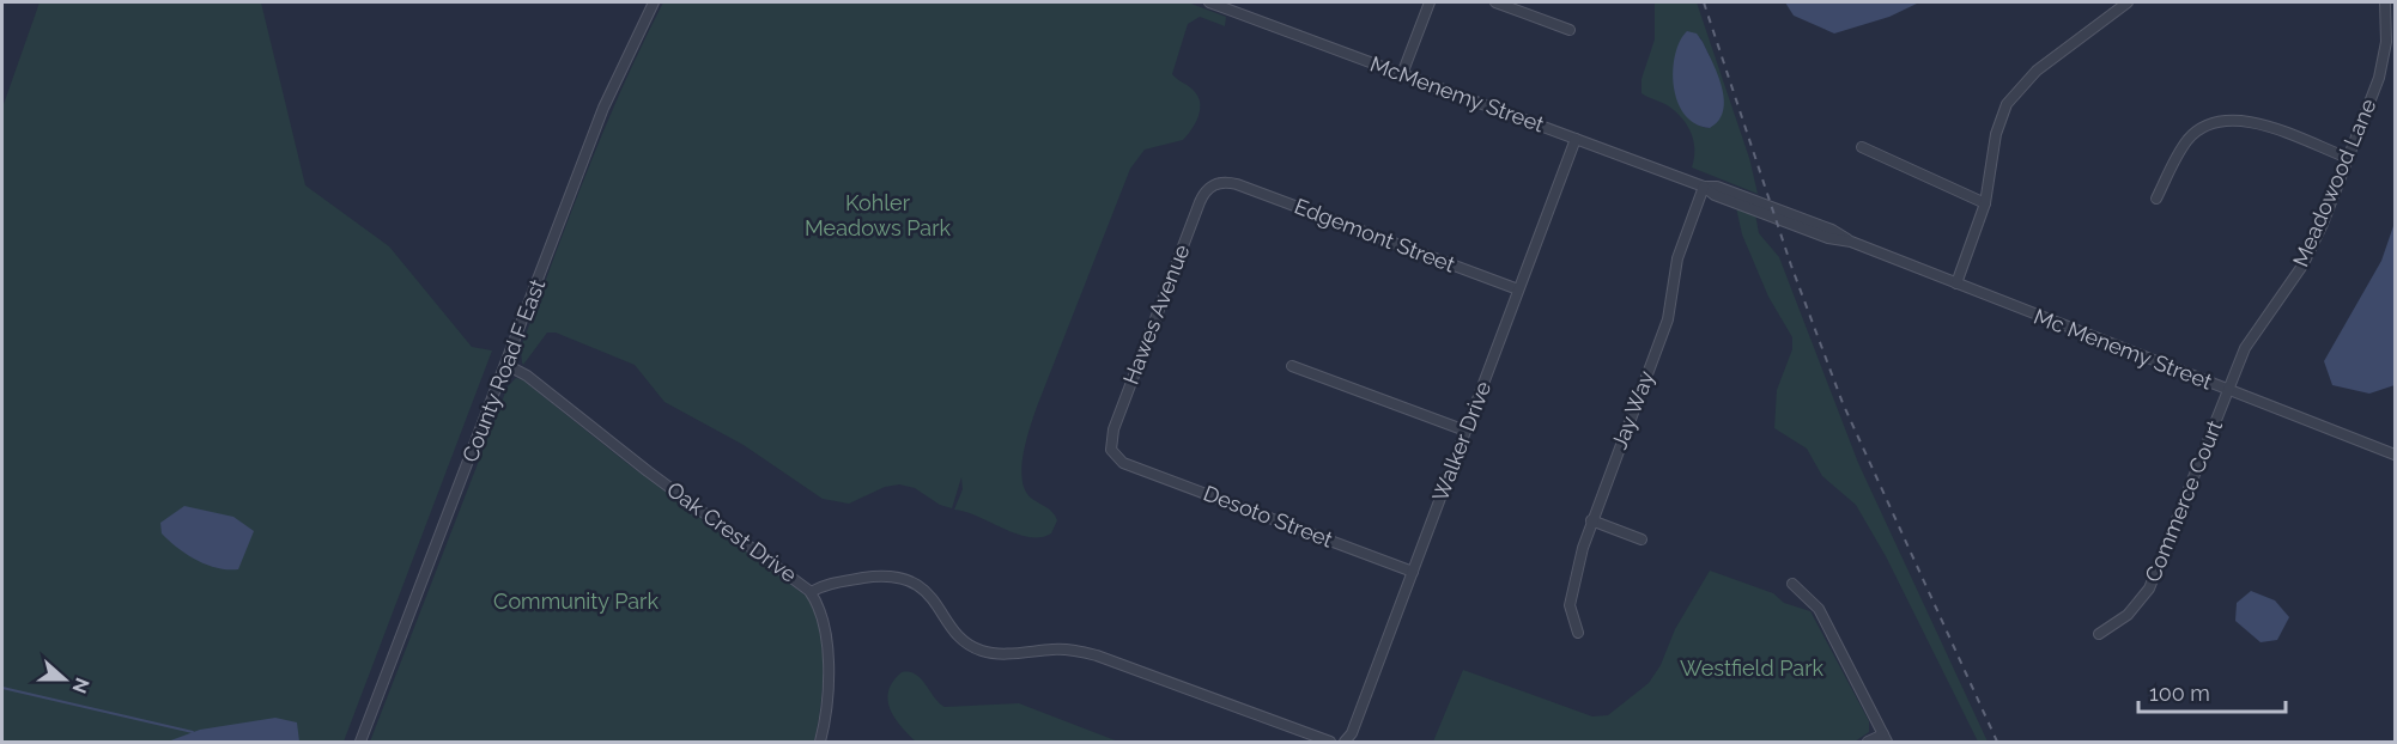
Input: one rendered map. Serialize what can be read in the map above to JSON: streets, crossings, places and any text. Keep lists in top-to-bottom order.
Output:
{
  "streets": {
    "street": [
      "McMenemy Street",
      "Meadowood Lane",
      "Edgemont Street",
      "Hawes Avenue",
      "Mc Menemy Street",
      "County Road F East",
      "Jay Way",
      "Walker Drive",
      "Commerce Court",
      "Desoto Street",
      "Oak Crest Drive"
    ]
  },
  "crossings": [
    ["McMenemy Street", "Mc Menemy Street"],
    ["McMenemy Street", "Jay Way"],
    ["McMenemy Street", "Walker Drive"],
    ["Meadowood Lane", "Mc Menemy Street"],
    ["Meadowood Lane", "Commerce Court"],
    ["Edgemont Street", "Hawes Avenue"],
    ["Edgemont Street", "Walker Drive"],
    ["Hawes Avenue", "Desoto Street"],
    ["Mc Menemy Street", "Commerce Court"],
    ["County Road F East", "Oak Crest Drive"],
    ["Walker Drive", "Desoto Street"]
  ],
  "parks": ["Kohler Meadows Park", "Community Park", "Westfield Park"],
  "scale_bar": "100 m",
  "north": "right"
}
